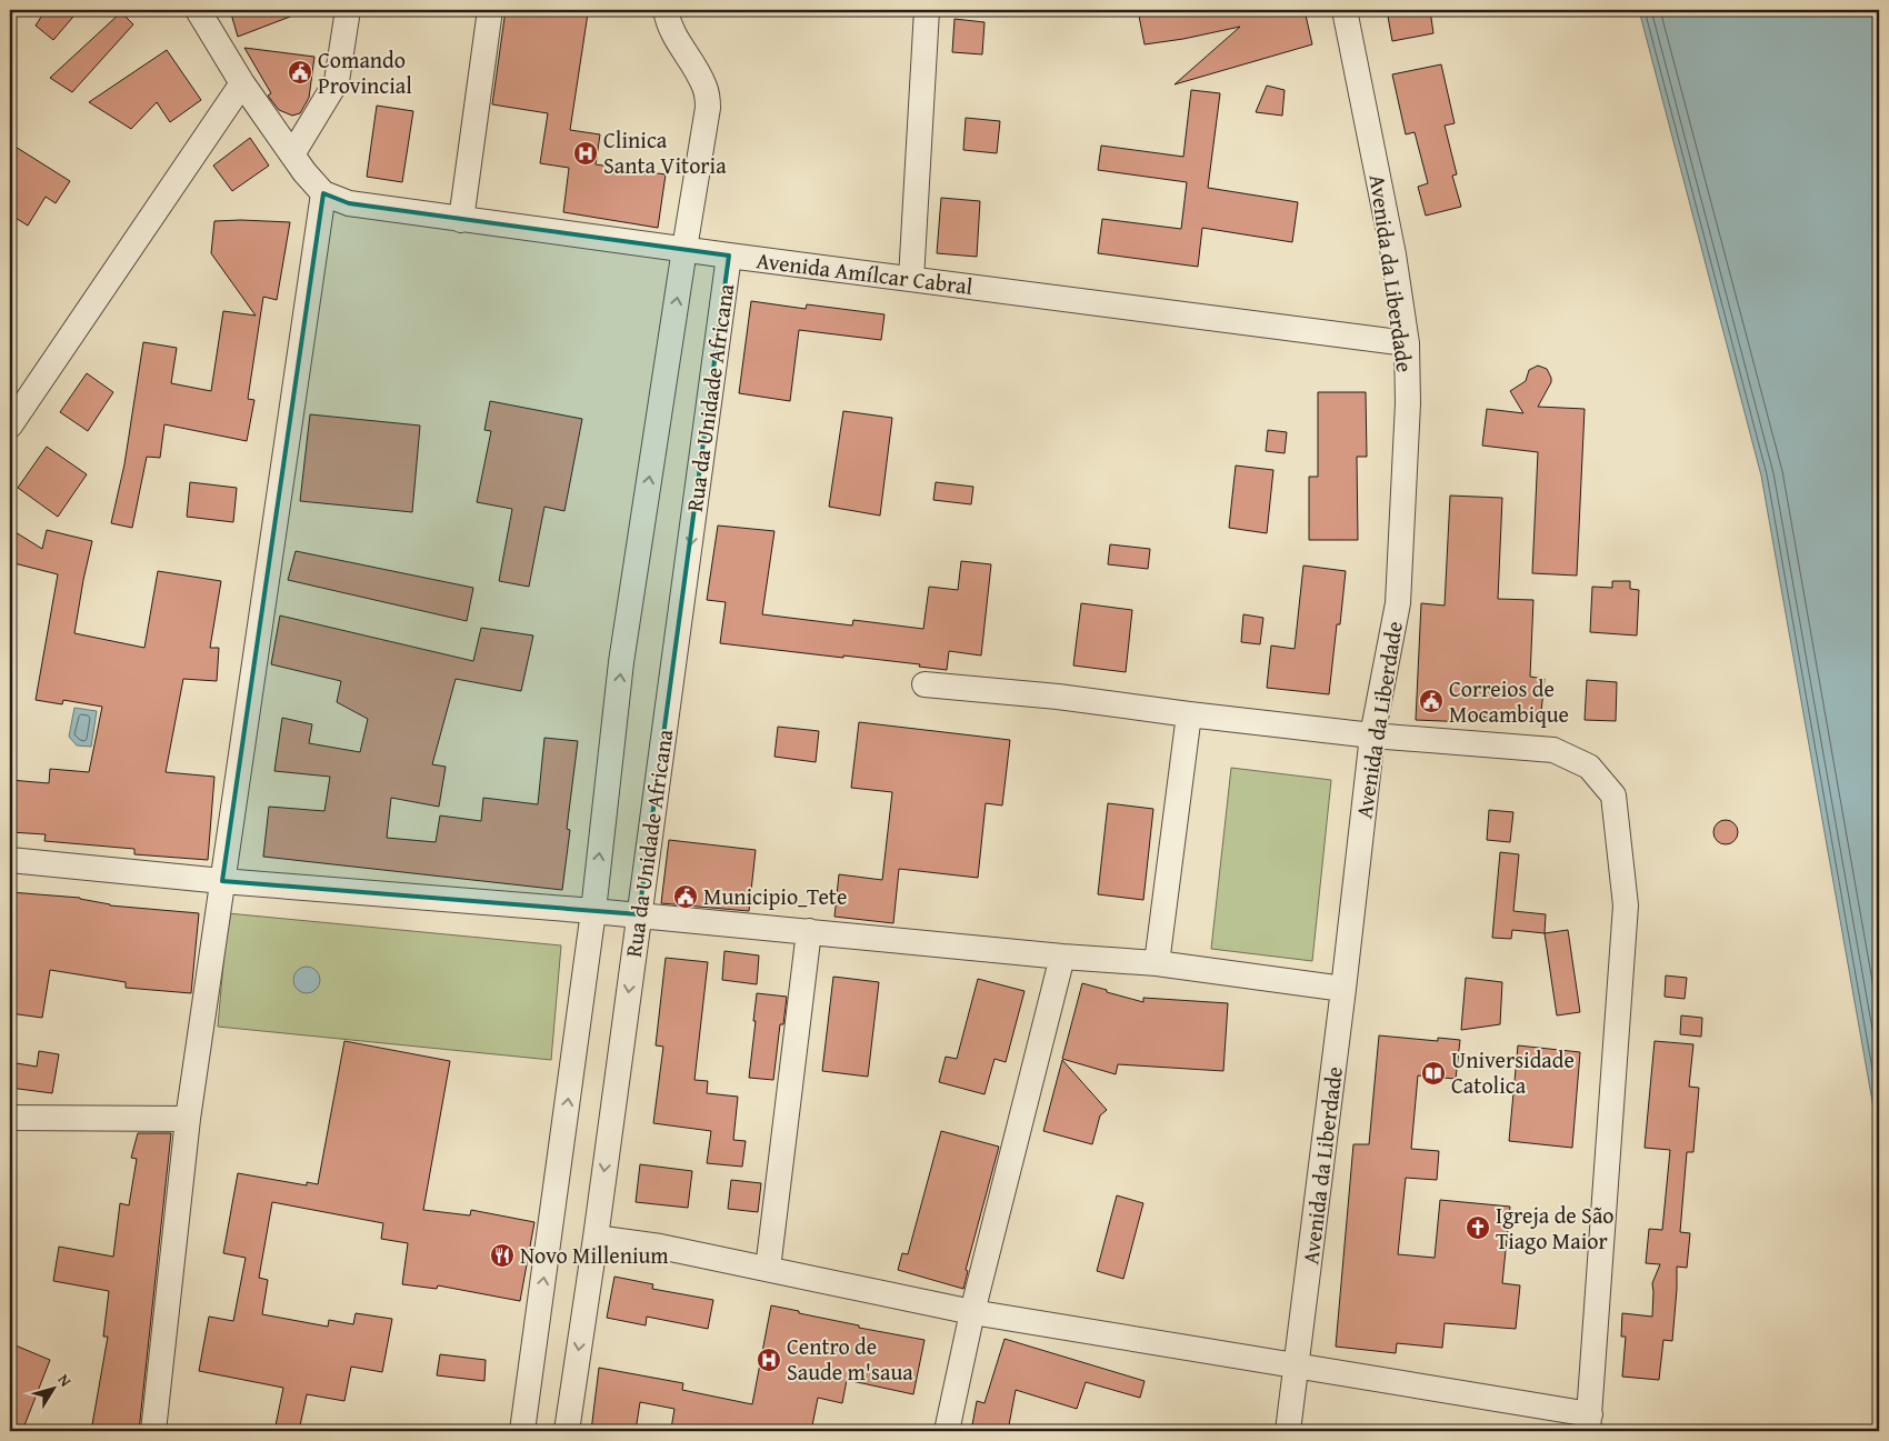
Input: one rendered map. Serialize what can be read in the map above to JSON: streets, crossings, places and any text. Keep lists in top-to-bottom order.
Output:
{
  "streets": {
    "street": ["Avenida Amílcar Cabral", "Avenida da Liberdade", "Rua da Unidade Africana"]
  },
  "crossings": [
    ["Avenida Amílcar Cabral", "Avenida da Liberdade"],
    ["Avenida Amílcar Cabral", "Rua da Unidade Africana"]
  ],
  "places": {
    "public building": ["Comando Provincial", "Correios de Mocambique", "Municipio_Tete"],
    "hospital": ["Clinica Santa Vitoria", "Centro de Saude m'saua"],
    "library": ["Universidade Catolica"],
    "church": ["Igreja de São Tiago Maior"],
    "restaurant": ["Novo Millenium"]
  },
  "north": "top right"
}
